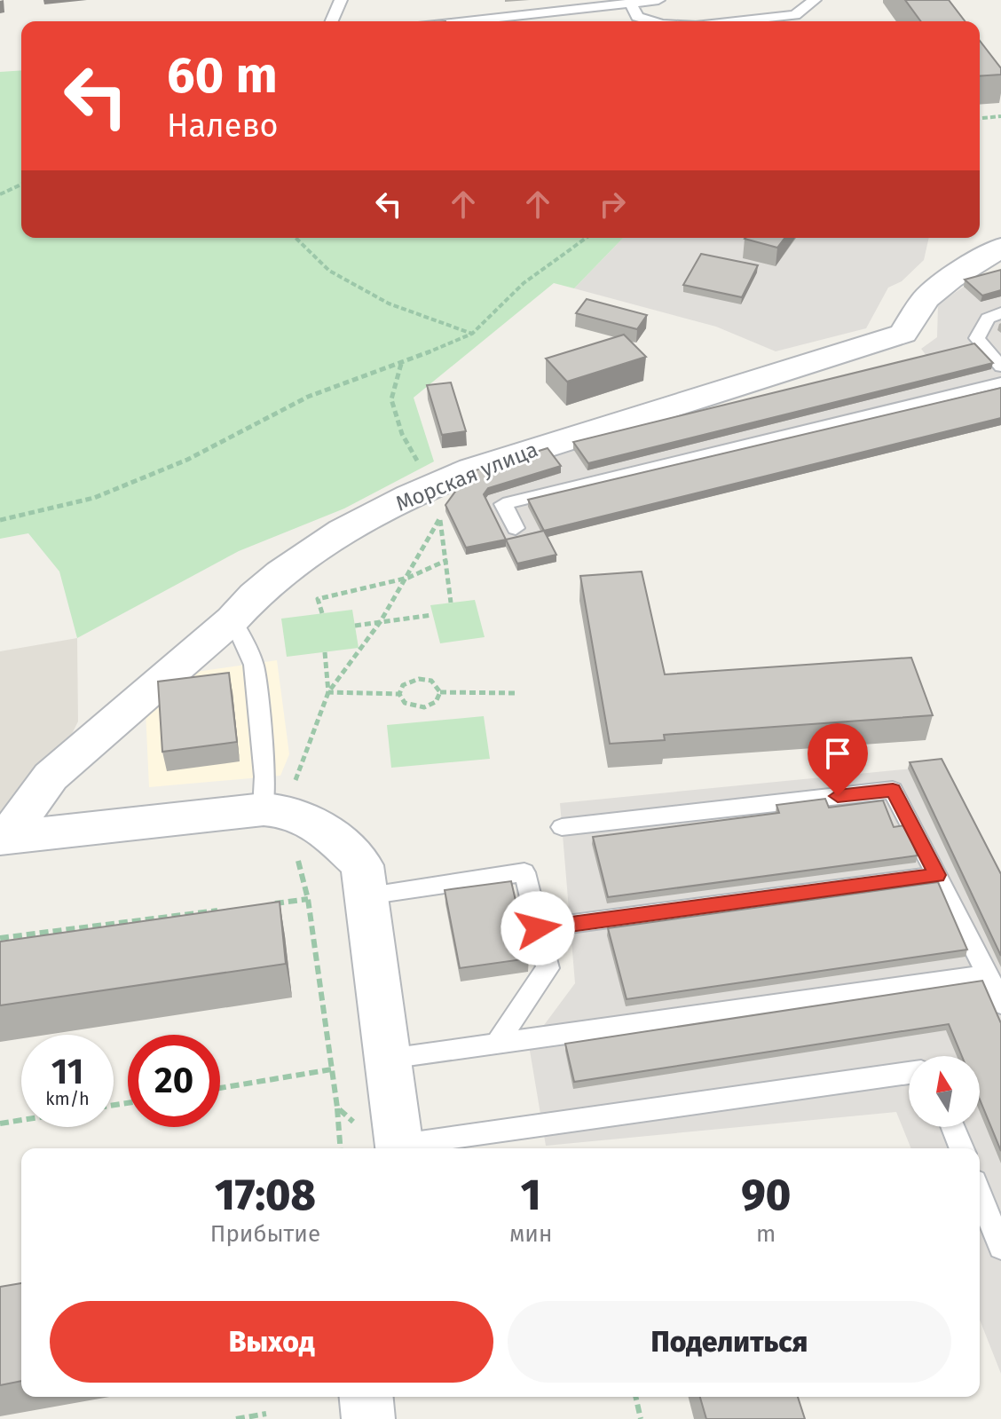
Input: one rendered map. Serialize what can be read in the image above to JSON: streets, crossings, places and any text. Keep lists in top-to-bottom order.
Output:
{
  "streets": {
    "street": ["Морская улица"]
  },
  "north": "top",
  "page": {
    "turn": ["60 m", "Налево"],
    "speed": "11 km/h",
    "limit": "20",
    "eta": [
      "17:08",
      "Прибытие",
      "1",
      "мин",
      "90",
      "m"
    ],
    "buttons": ["Выход", "Поделиться"]
  }
}
